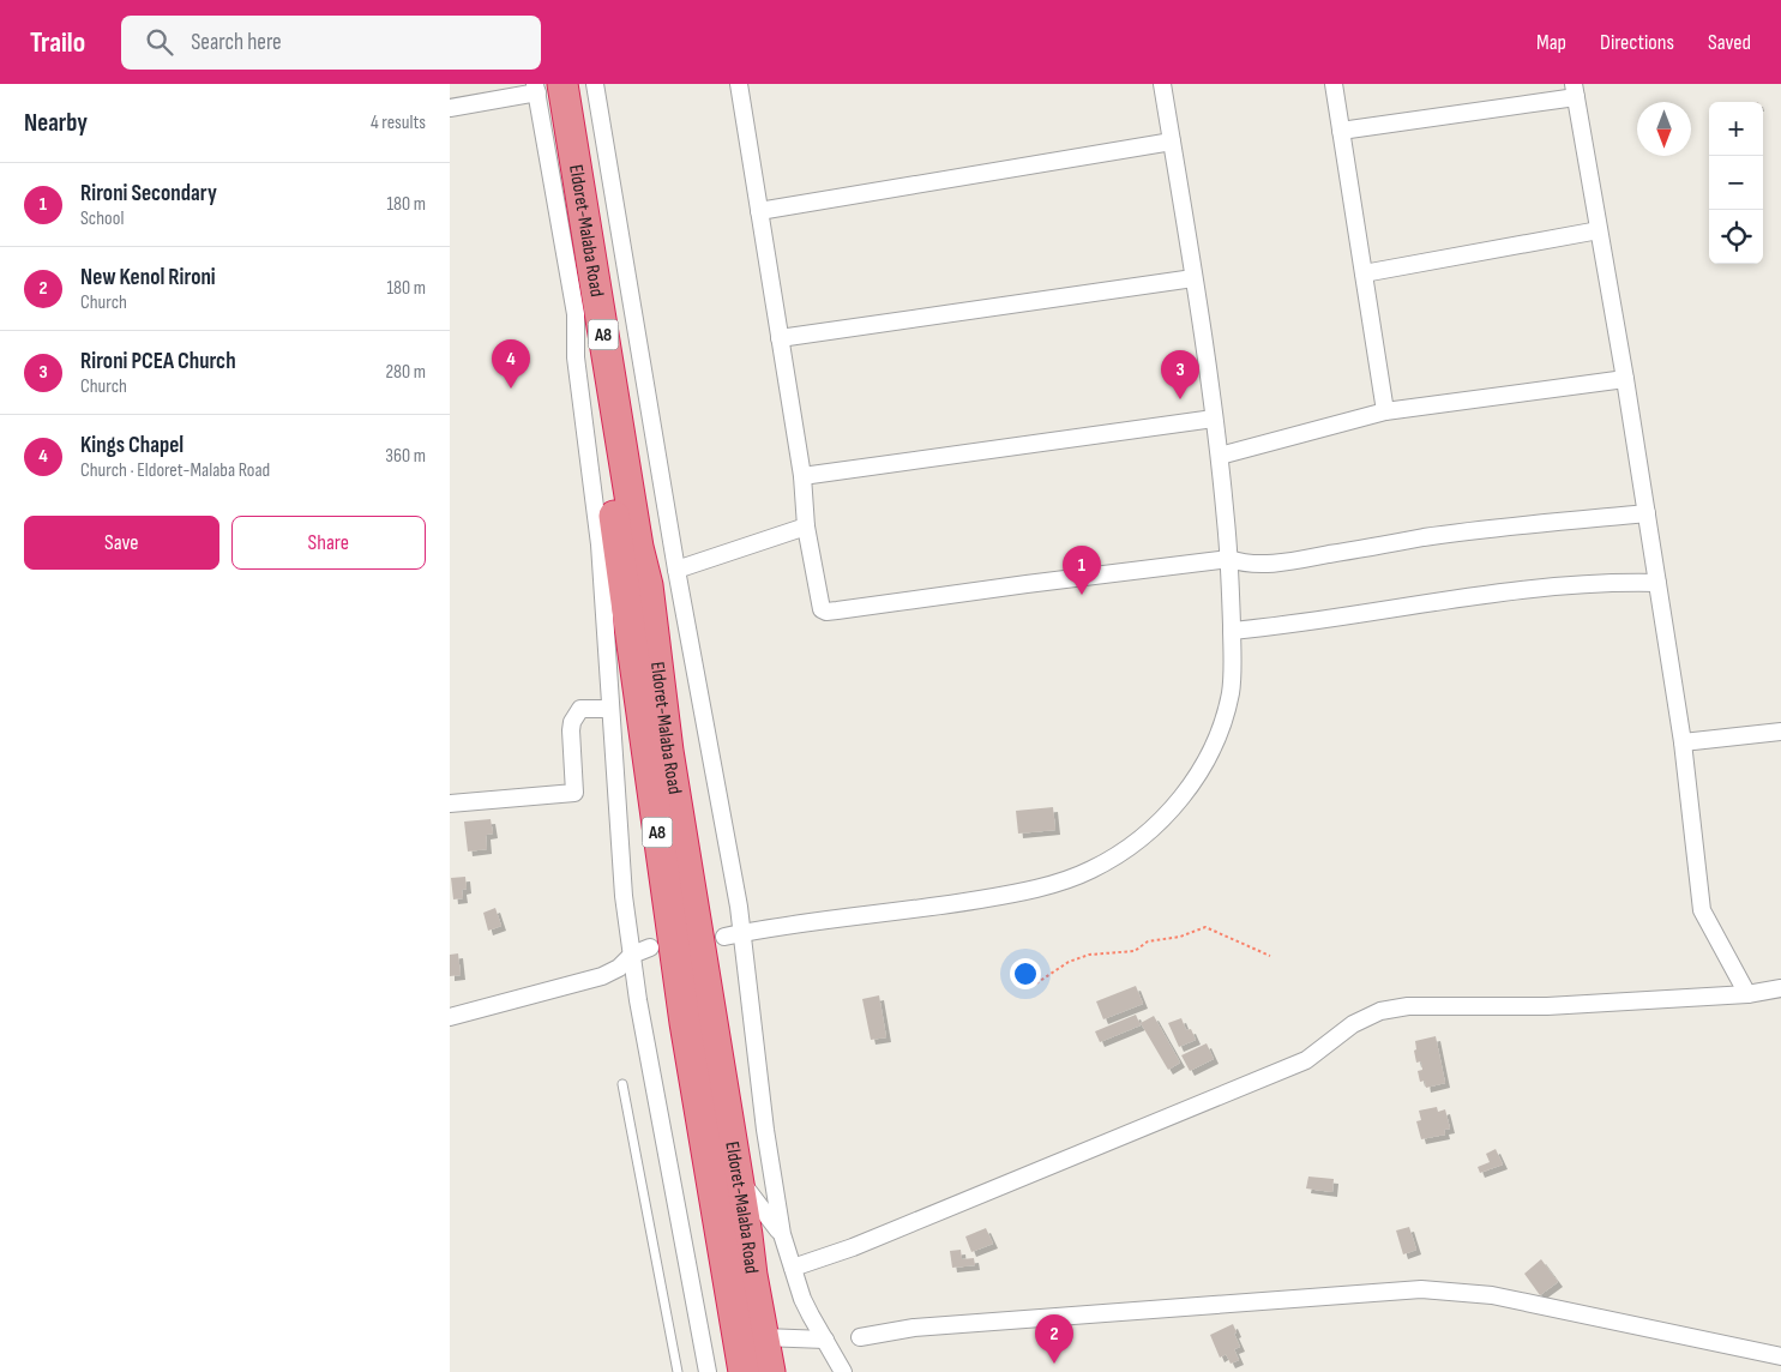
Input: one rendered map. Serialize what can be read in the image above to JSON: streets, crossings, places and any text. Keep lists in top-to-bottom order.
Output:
{
  "streets": {
    "highway": ["Eldoret-Malaba Road", "A8"]
  },
  "north": "bottom",
  "page": {
    "header": "Trailo",
    "search": "Search here",
    "nav": ["Map", "Directions", "Saved"],
    "heading": ["Nearby", "4 results"],
    "map_buttons": ["+", "−"],
    "list": [
      {
        "mark": "1",
        "name": "Rironi Secondary",
        "note": "School",
        "value": "180 m"
      },
      {
        "mark": "2",
        "name": "New Kenol Rironi",
        "note": "Church",
        "value": "180 m"
      },
      {
        "mark": "3",
        "name": "Rironi PCEA Church",
        "note": "Church",
        "value": "280 m"
      },
      {
        "mark": "4",
        "name": "Kings Chapel",
        "note": "Church · Eldoret-Malaba Road",
        "value": "360 m"
      }
    ],
    "pins": [
      "4",
      "3",
      "1",
      "2"
    ],
    "buttons": ["Save", "Share"]
  }
}
